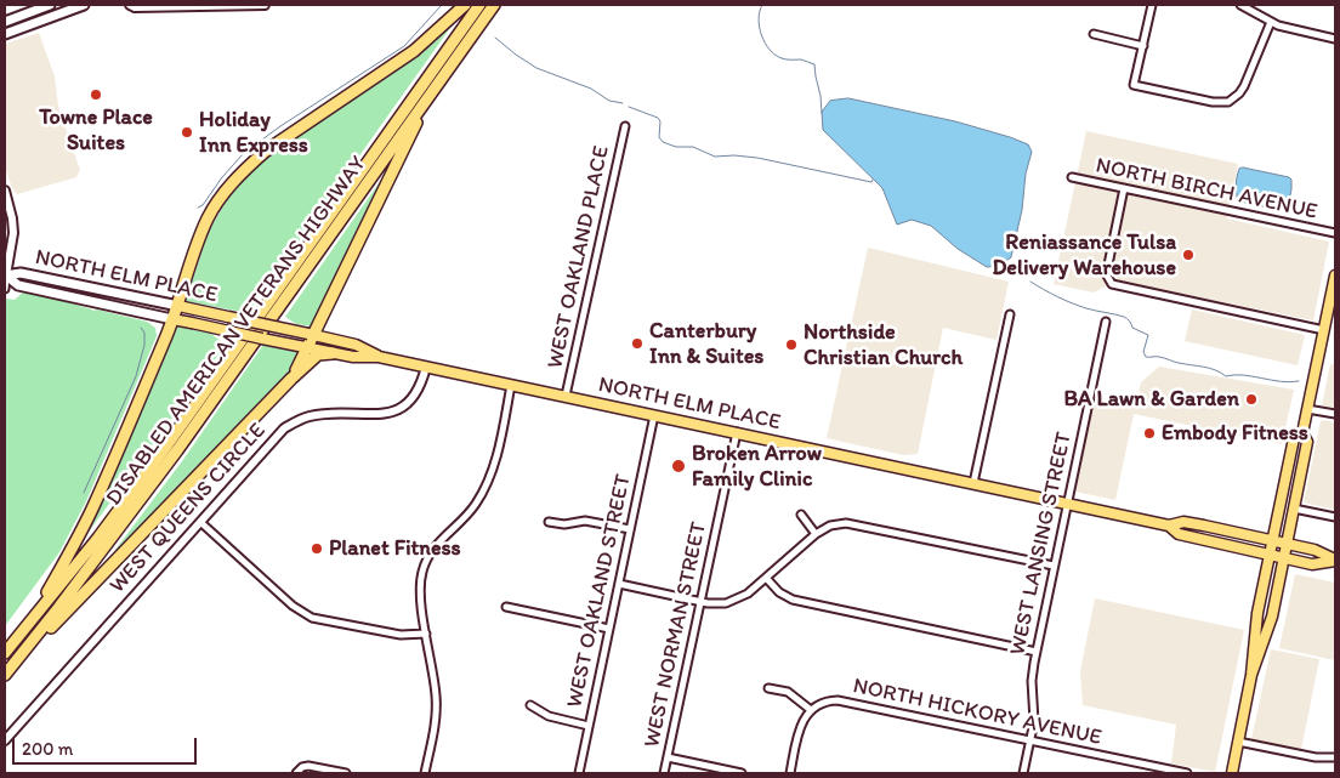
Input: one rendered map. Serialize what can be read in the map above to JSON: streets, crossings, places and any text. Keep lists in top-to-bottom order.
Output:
{
  "streets": {
    "highway": ["DISABLED AMERICAN VETERANS HIGHWAY"],
    "main road": ["NORTH ELM PLACE"],
    "street": [
      "NORTH BIRCH AVENUE",
      "WEST OAKLAND PLACE",
      "WEST QUEENS CIRCLE",
      "WEST LANSING STREET",
      "WEST OAKLAND STREET",
      "WEST NORMAN STREET",
      "NORTH HICKORY AVENUE"
    ]
  },
  "crossings": [
    ["WEST OAKLAND PLACE", "NORTH ELM PLACE"],
    ["NORTH ELM PLACE", "WEST QUEENS CIRCLE"],
    ["NORTH ELM PLACE", "WEST LANSING STREET"],
    ["NORTH ELM PLACE", "WEST OAKLAND STREET"],
    ["NORTH ELM PLACE", "WEST NORMAN STREET"],
    ["WEST LANSING STREET", "NORTH HICKORY AVENUE"]
  ],
  "places": [
    "Towne Place Suites",
    "Holiday Inn Express",
    "Reniassance Tulsa Delivery Warehouse",
    "Canterbury Inn & Suites",
    "Northside Christian Church",
    "BA Lawn & Garden",
    "Embody Fitness",
    "Broken Arrow Family Clinic",
    "Planet Fitness"
  ],
  "scale_bar": "200 m"
}
